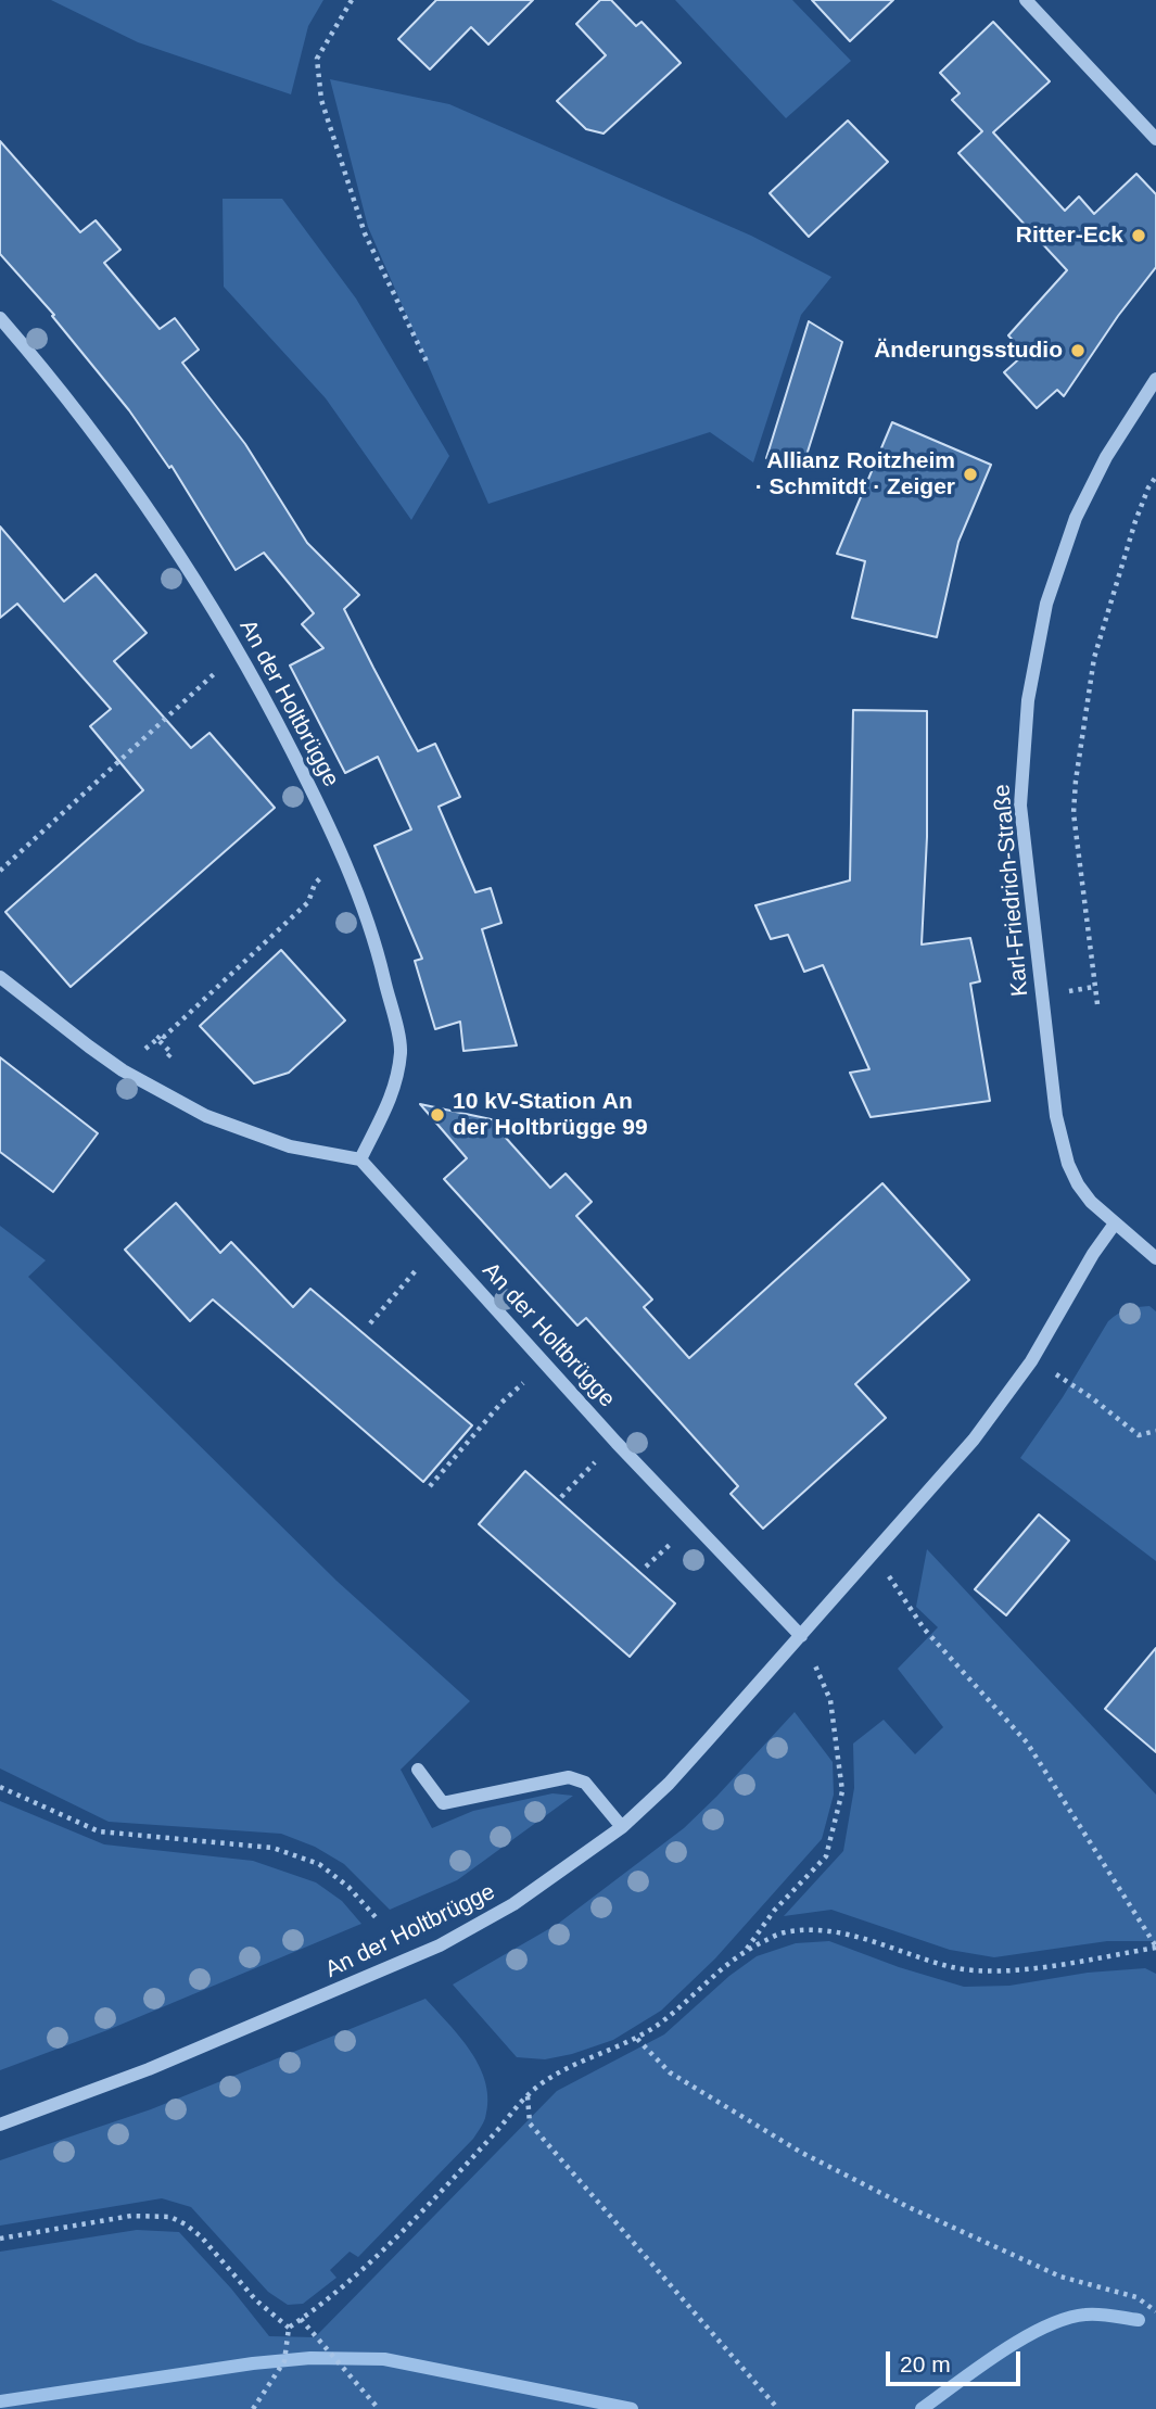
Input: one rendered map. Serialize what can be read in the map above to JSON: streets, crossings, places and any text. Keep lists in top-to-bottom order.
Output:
{
  "streets": {
    "street": ["An der Holtbrügge", "Karl-Friedrich-Straße"]
  },
  "crossings": [
    ["An der Holtbrügge", "Karl-Friedrich-Straße"]
  ],
  "places": [
    "Ritter-Eck",
    "Änderungsstudio",
    "Allianz Roitzheim · Schmitdt · Zeiger",
    "10 kV-Station An der Holtbrügge 99"
  ],
  "scale_bar": "20 m"
}
